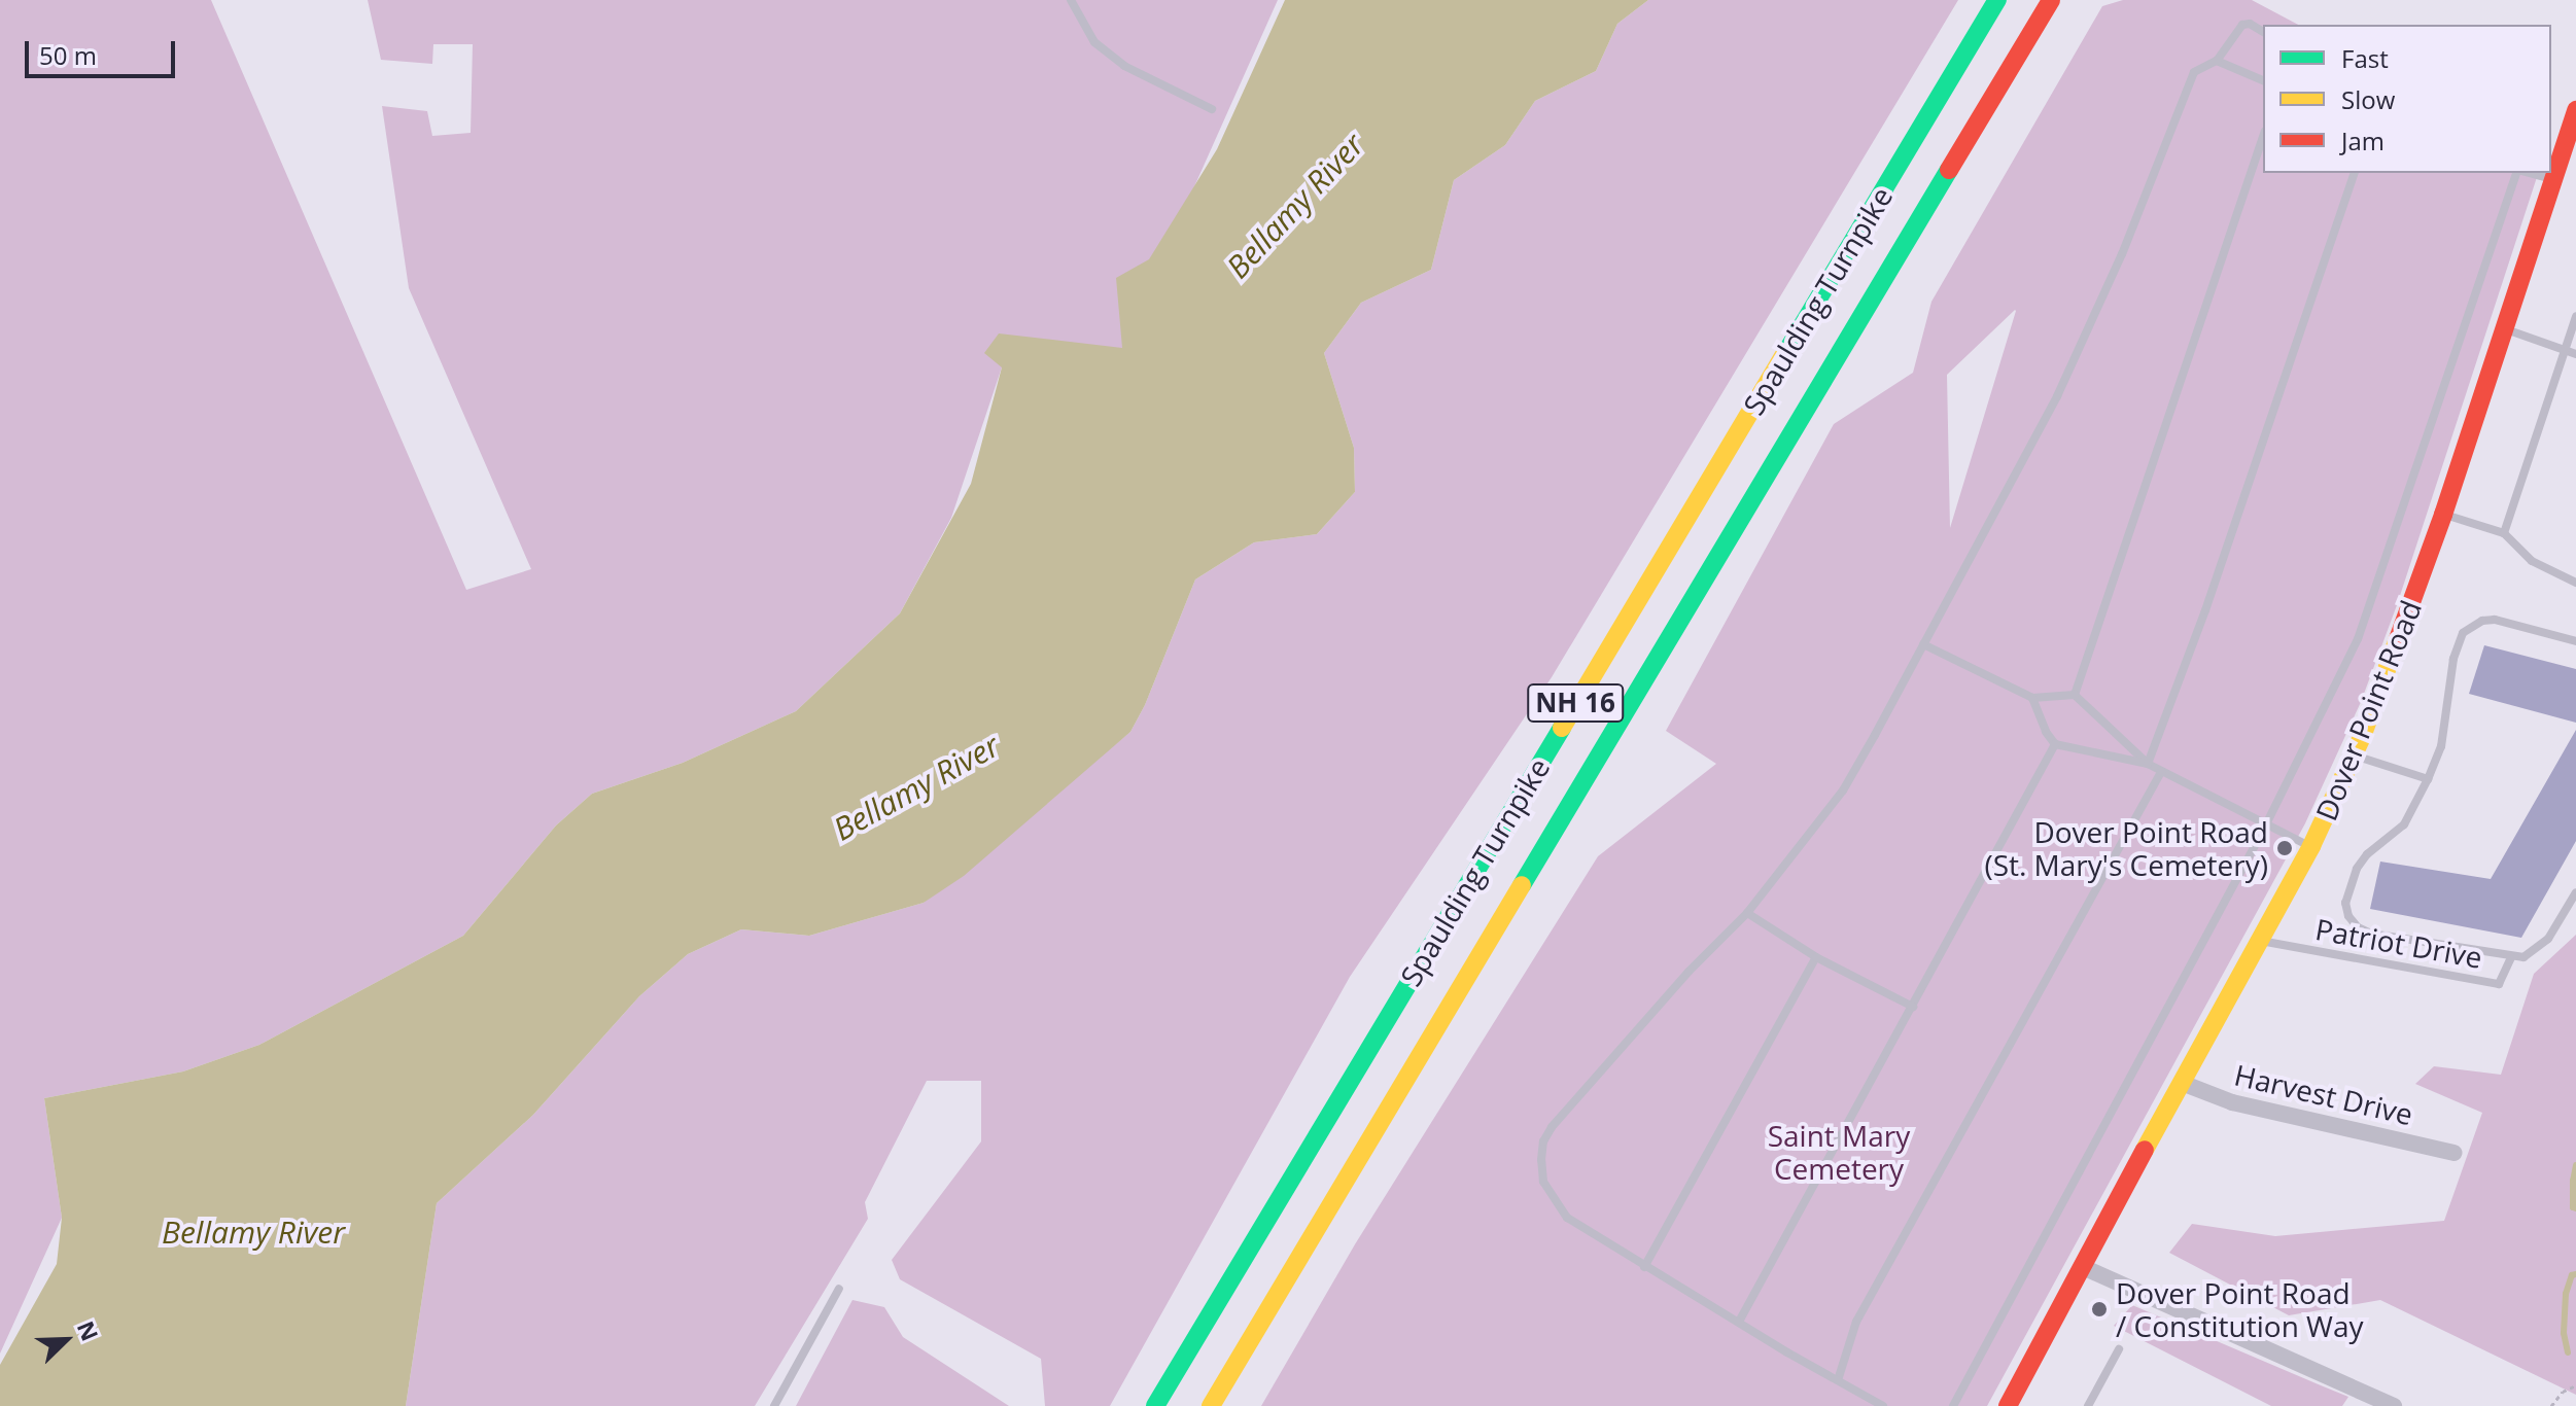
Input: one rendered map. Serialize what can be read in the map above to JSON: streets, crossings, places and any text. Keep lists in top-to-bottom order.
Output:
{
  "streets": {
    "main road": ["Spaulding Turnpike", "NH 16", "Dover Point Road"],
    "street": ["Harvest Drive"],
    "lane": ["Patriot Drive"]
  },
  "crossings": [
    ["Dover Point Road", "Patriot Drive"],
    ["Dover Point Road", "Harvest Drive"]
  ],
  "water": ["Bellamy River"],
  "parks": ["Saint Mary Cemetery"],
  "places": ["Dover Point Road (St. Mary's Cemetery)", "Dover Point Road / Constitution Way"],
  "legend": ["Fast", "Slow", "Jam"],
  "scale_bar": "50 m",
  "north": "top right"
}
